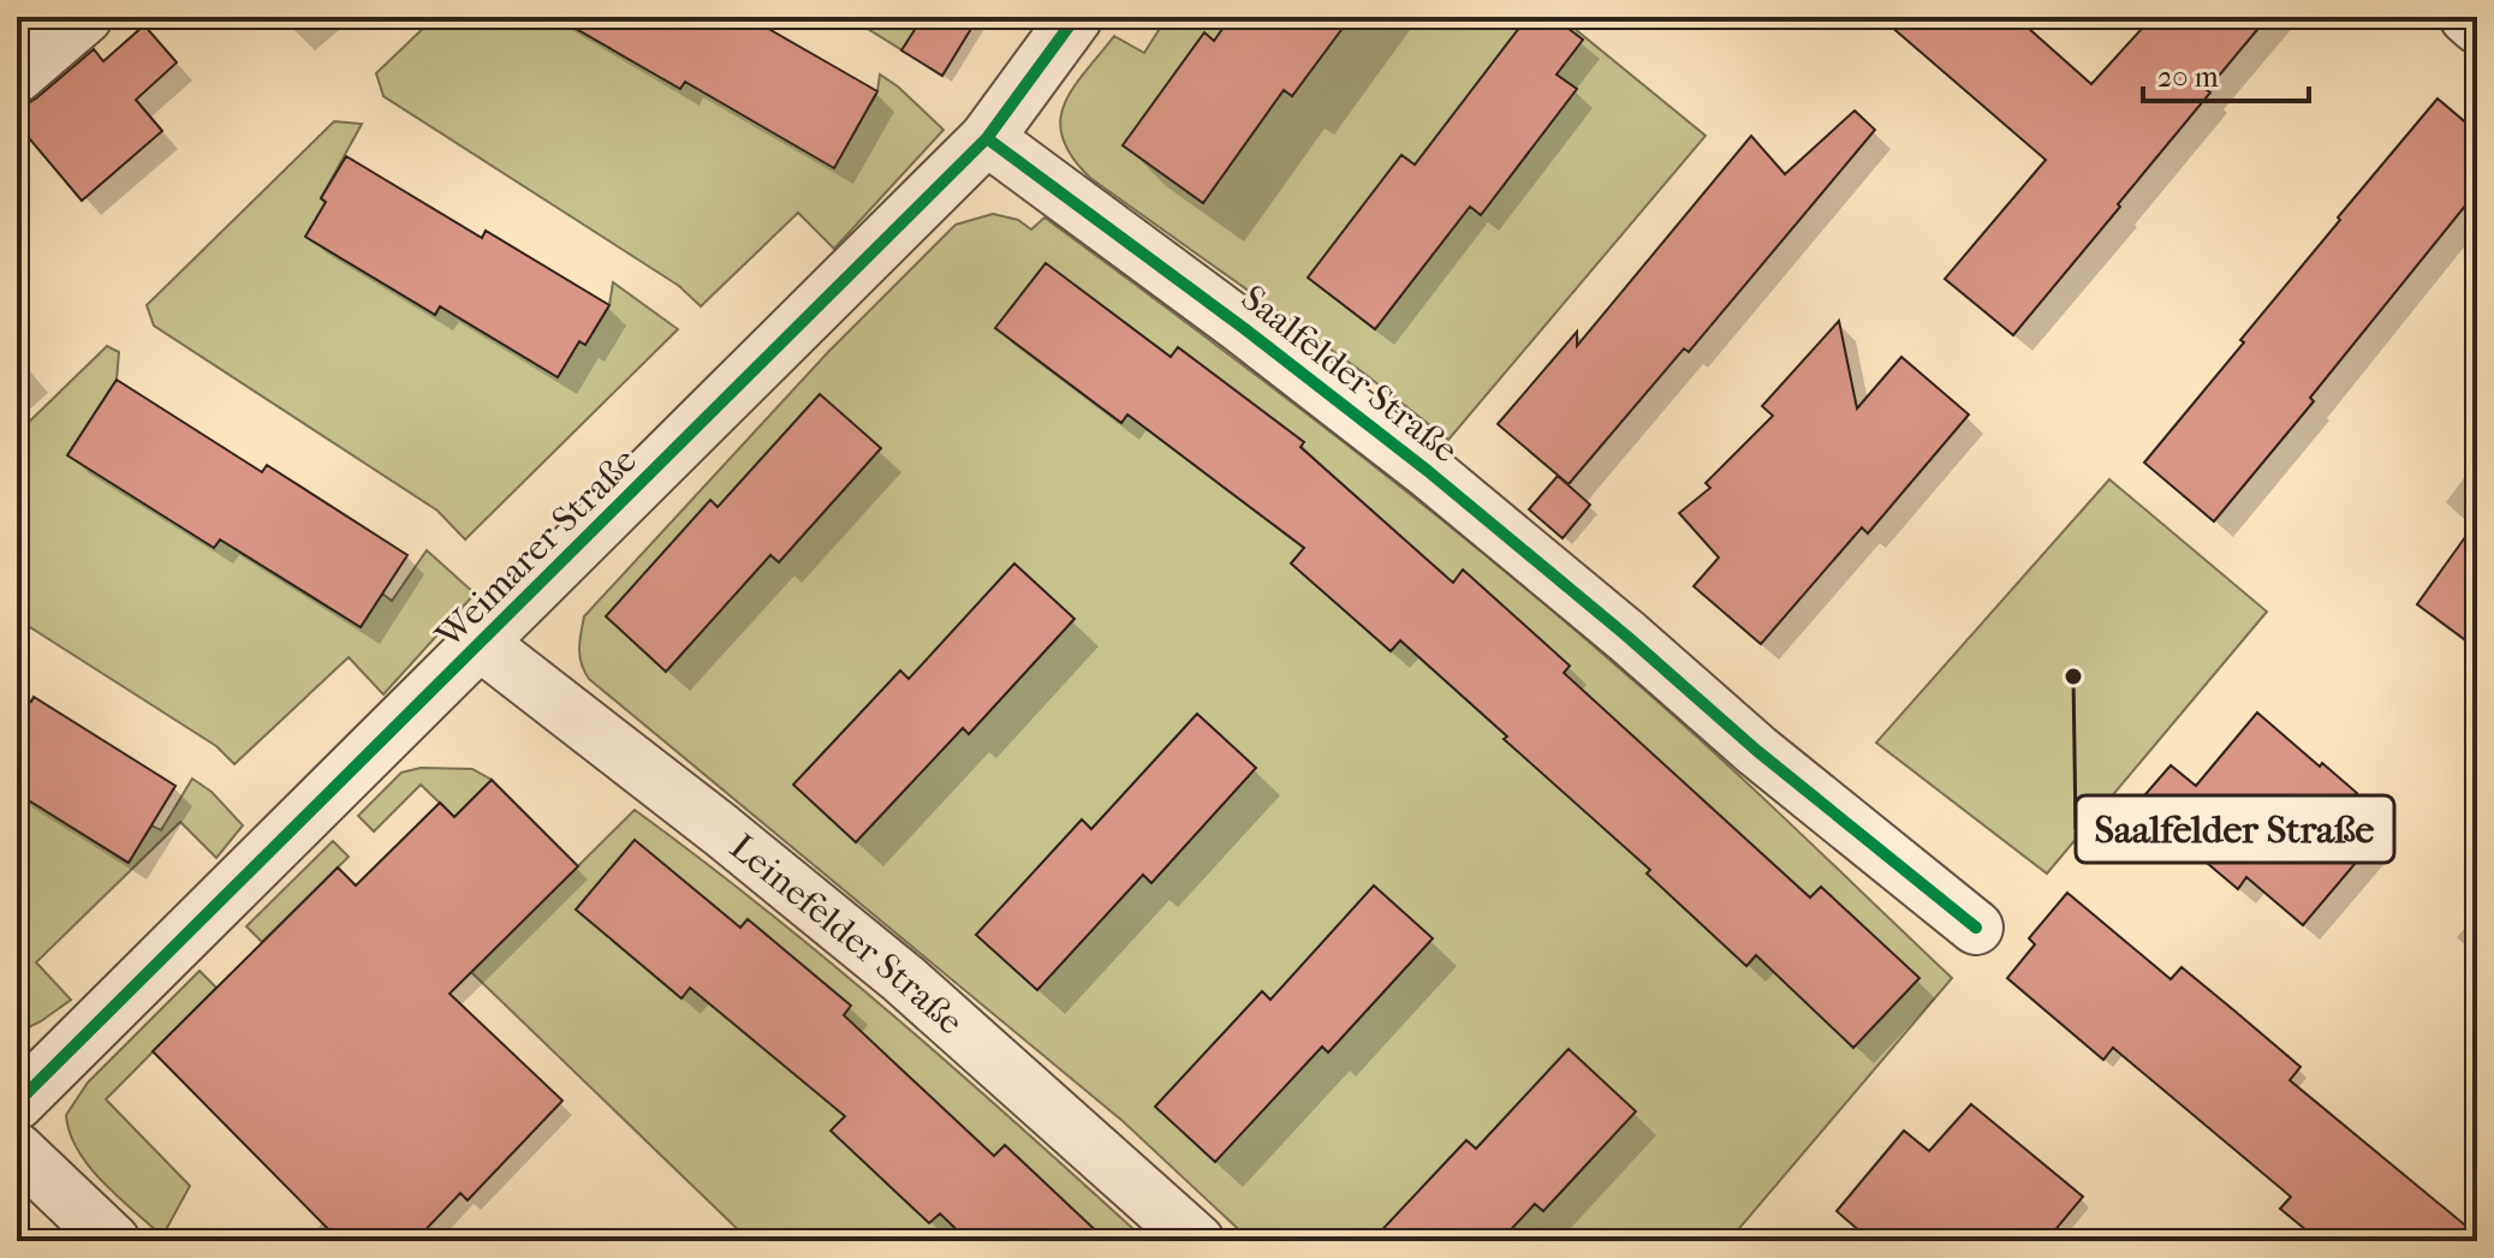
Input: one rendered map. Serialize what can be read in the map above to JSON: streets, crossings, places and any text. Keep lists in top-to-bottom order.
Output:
{
  "streets": {
    "street": ["Saalfelder Straße", "Weimarer Straße", "Leinefelder Straße"]
  },
  "crossings": [
    ["Saalfelder Straße", "Weimarer Straße"],
    ["Weimarer Straße", "Leinefelder Straße"]
  ],
  "places": ["Saalfelder Straße"],
  "scale_bar": "20 m"
}
